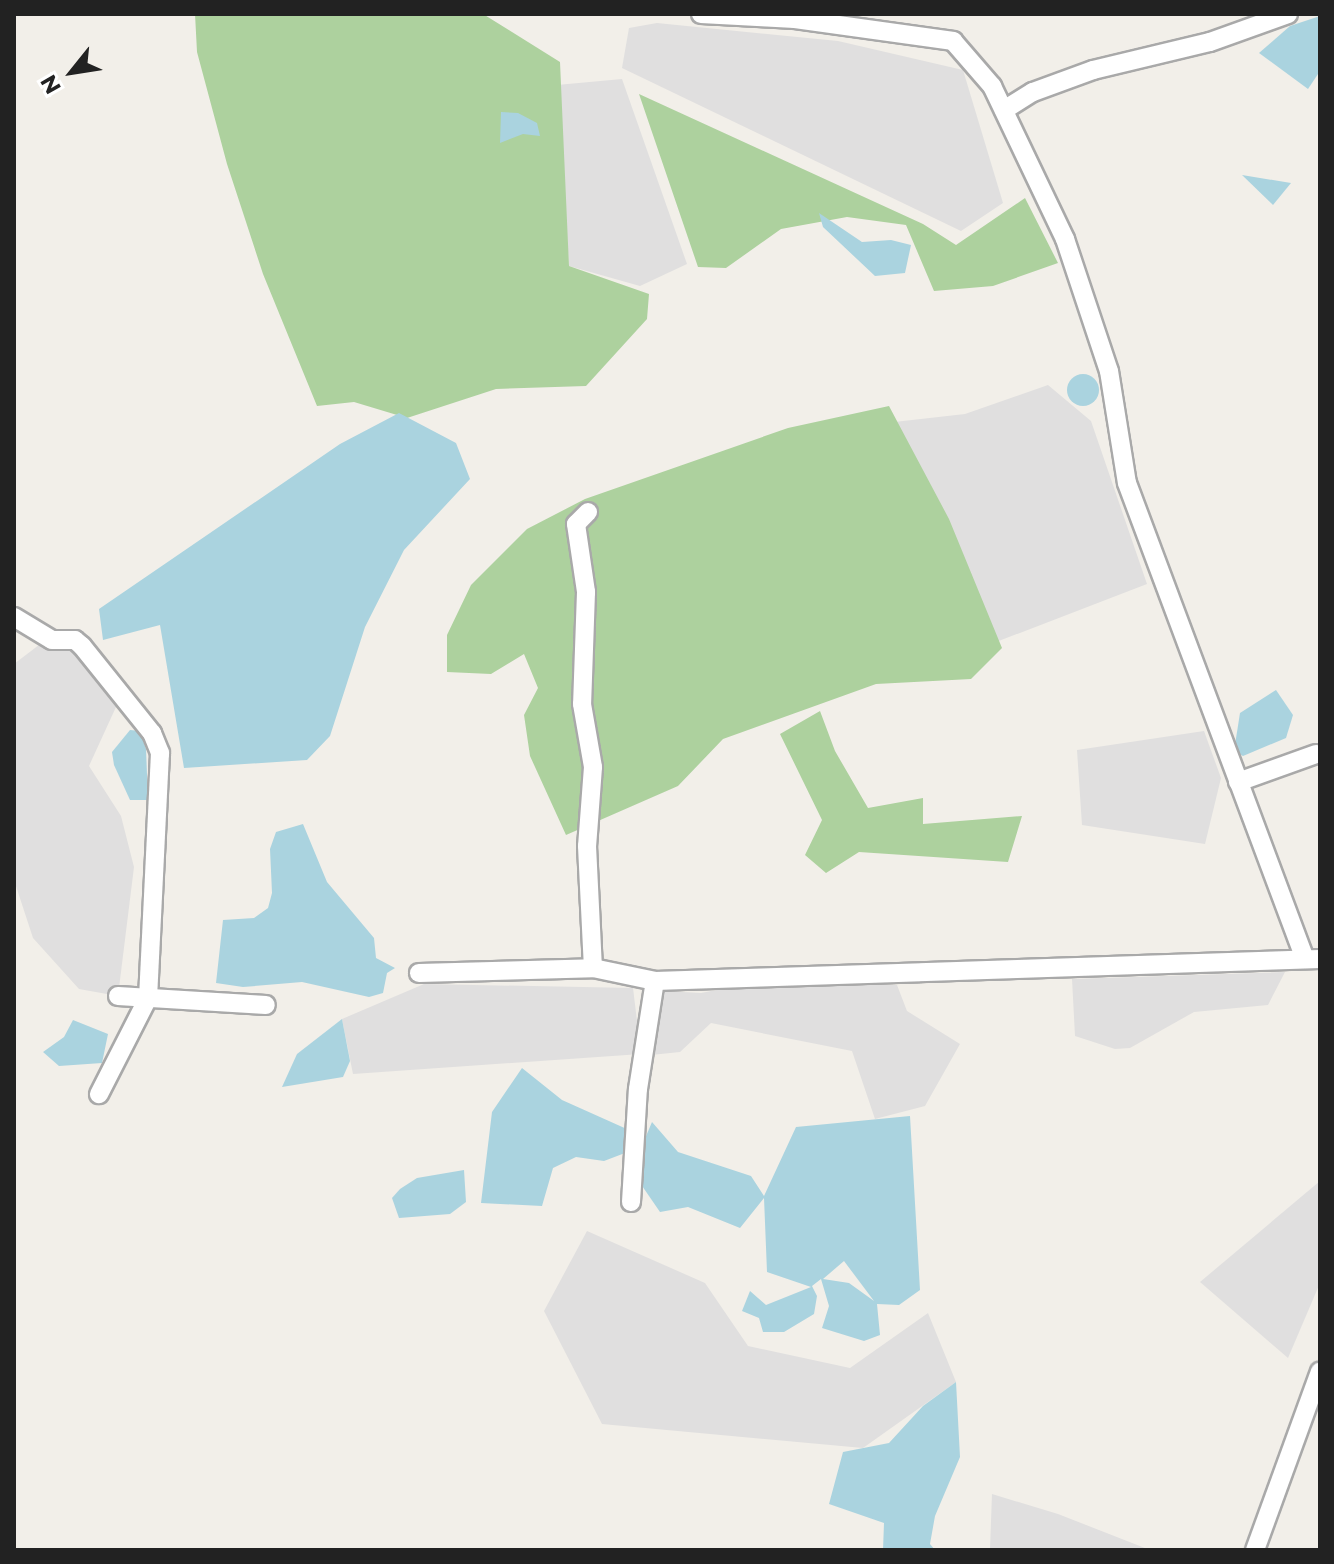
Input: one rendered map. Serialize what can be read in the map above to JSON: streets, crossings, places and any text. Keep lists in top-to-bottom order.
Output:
{
  "north": "bottom left"
}
